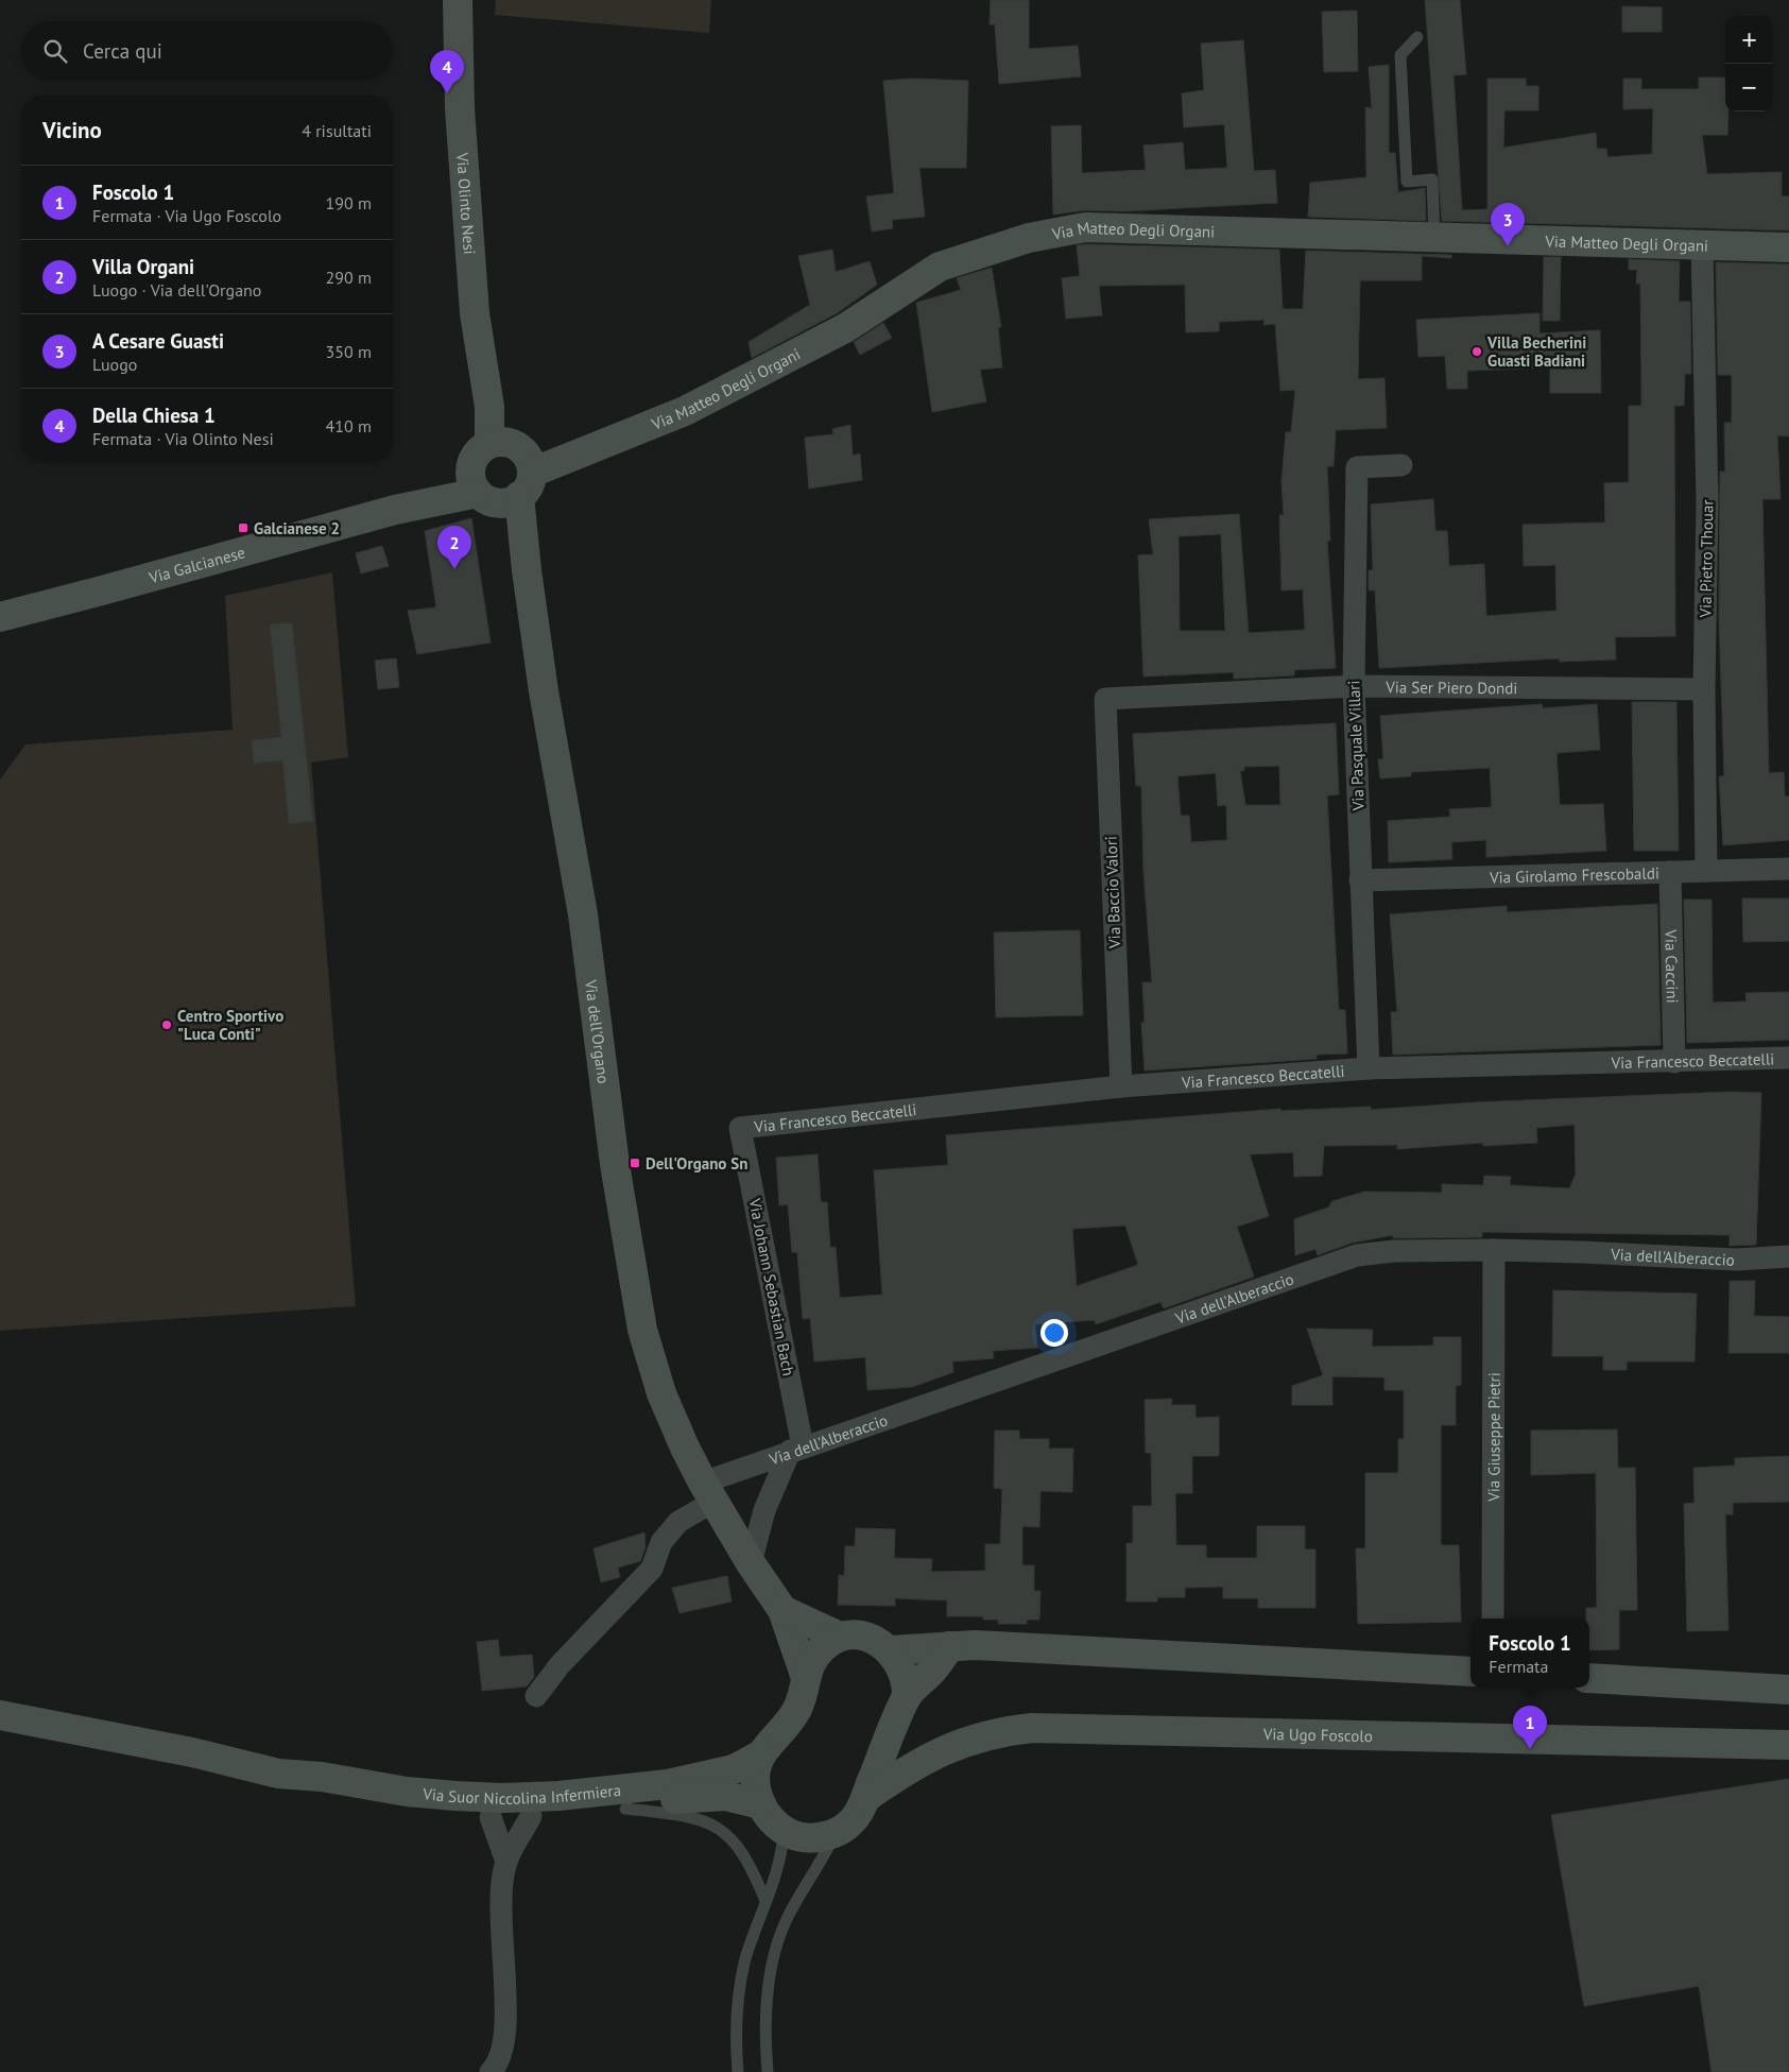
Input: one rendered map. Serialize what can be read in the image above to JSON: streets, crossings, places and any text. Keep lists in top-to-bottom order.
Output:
{
  "streets": {
    "street": [
      "Via Olinto Nesi",
      "Via Matteo Degli Organi",
      "Via Pietro Thouar",
      "Via Galcianese",
      "Via Ser Piero Dondi",
      "Via Pasquale Villari",
      "Via Girolamo Frescobaldi",
      "Via Baccio Valori",
      "Via Caccini",
      "Via dell'Organo",
      "Via Francesco Beccatelli",
      "Via dell'Alberaccio",
      "Via Johann Sebastian Bach",
      "Via Giuseppe Pietri",
      "Via Ugo Foscolo",
      "Via Suor Niccolina Infermiera"
    ]
  },
  "crossings": [
    ["Via Olinto Nesi", "Via dell'Organo"],
    ["Via Matteo Degli Organi", "Via Pietro Thouar"],
    ["Via Matteo Degli Organi", "Via Galcianese"],
    ["Via Matteo Degli Organi", "Via dell'Organo"],
    ["Via Pietro Thouar", "Via Ser Piero Dondi"],
    ["Via Pietro Thouar", "Via Girolamo Frescobaldi"],
    ["Via Galcianese", "Via dell'Organo"],
    ["Via Ser Piero Dondi", "Via Pasquale Villari"],
    ["Via Ser Piero Dondi", "Via Baccio Valori"],
    ["Via Pasquale Villari", "Via Girolamo Frescobaldi"],
    ["Via Pasquale Villari", "Via Francesco Beccatelli"],
    ["Via Girolamo Frescobaldi", "Via Caccini"],
    ["Via Baccio Valori", "Via Francesco Beccatelli"],
    ["Via Caccini", "Via Francesco Beccatelli"],
    ["Via dell'Organo", "Via dell'Alberaccio"],
    ["Via Francesco Beccatelli", "Via Johann Sebastian Bach"],
    ["Via dell'Alberaccio", "Via Johann Sebastian Bach"],
    ["Via dell'Alberaccio", "Via Giuseppe Pietri"]
  ],
  "places": {
    "other": ["Villa Becherini Guasti Badiani", "Centro Sportivo \"Luca Conti\""],
    "transit": ["Galcianese 2", "Dell'Organo Sn"]
  },
  "page": {
    "map_buttons": ["+", "−"],
    "search": "Cerca qui",
    "pins": [
      "4",
      "3",
      "2",
      "1"
    ],
    "heading": ["Vicino", "4 risultati"],
    "list": [
      {
        "mark": "1",
        "name": "Foscolo 1",
        "note": "Fermata · Via Ugo Foscolo",
        "value": "190 m"
      },
      {
        "mark": "2",
        "name": "Villa Organi",
        "note": "Luogo · Via dell'Organo",
        "value": "290 m"
      },
      {
        "mark": "3",
        "name": "A Cesare Guasti",
        "note": "Luogo",
        "value": "350 m"
      },
      {
        "mark": "4",
        "name": "Della Chiesa 1",
        "note": "Fermata · Via Olinto Nesi",
        "value": "410 m"
      }
    ],
    "popup": ["Foscolo 1", "Fermata"]
  }
}
